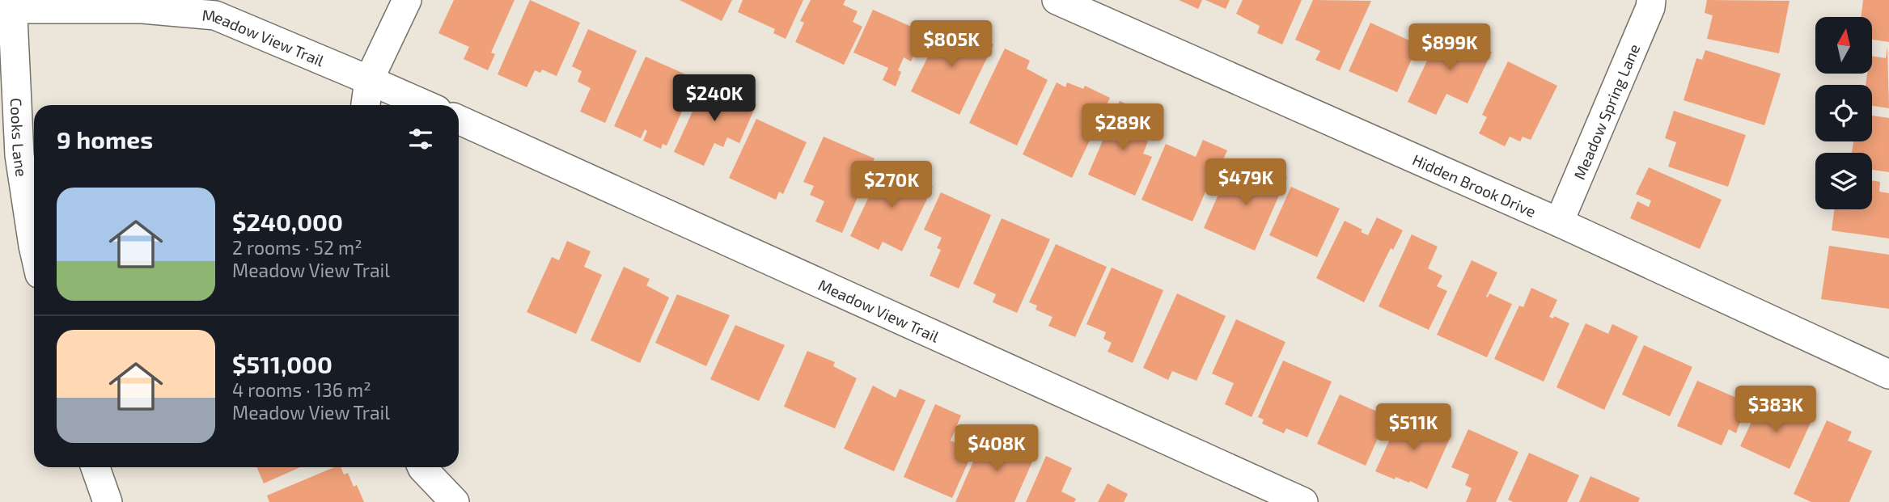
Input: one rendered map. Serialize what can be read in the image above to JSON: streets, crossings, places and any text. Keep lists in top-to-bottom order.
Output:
{
  "streets": {
    "street": [
      "Meadow View Trail",
      "Meadow Spring Lane",
      "Cooks Lane",
      "Hidden Brook Drive"
    ]
  },
  "crossings": [
    ["Meadow View Trail", "Cooks Lane"],
    ["Meadow Spring Lane", "Hidden Brook Drive"]
  ],
  "north": "top",
  "page": {
    "price": [
      "$805K",
      "$899K",
      "$240K",
      "$289K",
      "$479K",
      "$270K",
      "$383K",
      "$511K",
      "$408K"
    ],
    "heading": "9 homes",
    "list": [
      {
        "name": "$240,000",
        "note": "2 rooms · 52 m² · Meadow View Trail"
      },
      {
        "name": "$511,000",
        "note": "4 rooms · 136 m² · Meadow View Trail"
      }
    ]
  }
}
